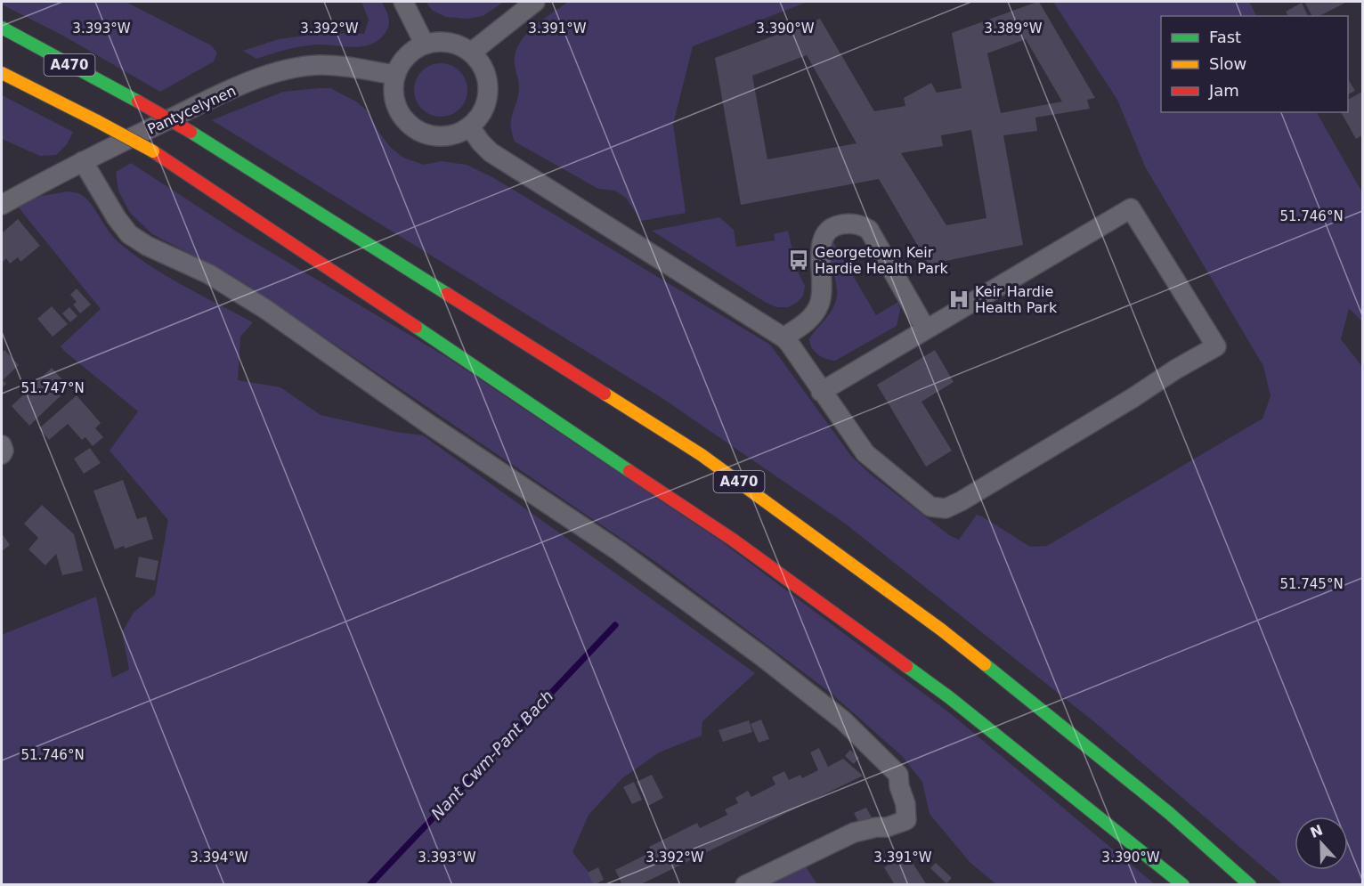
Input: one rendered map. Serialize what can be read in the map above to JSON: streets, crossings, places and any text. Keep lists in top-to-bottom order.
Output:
{
  "streets": {
    "highway": ["A470"],
    "street": ["Pantycelynen"]
  },
  "water": ["Nant Cwm-Pant Bach"],
  "places": {
    "bus stop": ["Georgetown Keir Hardie Health Park"],
    "hospital": ["Keir Hardie Health Park"]
  },
  "legend": ["Fast", "Slow", "Jam"],
  "north": "top",
  "coordinates": [
    "3.393°W",
    "3.392°W",
    "3.391°W",
    "3.390°W",
    "3.389°W",
    "51.746°N",
    "51.747°N",
    "51.745°N",
    "3.394°W"
  ]
}
